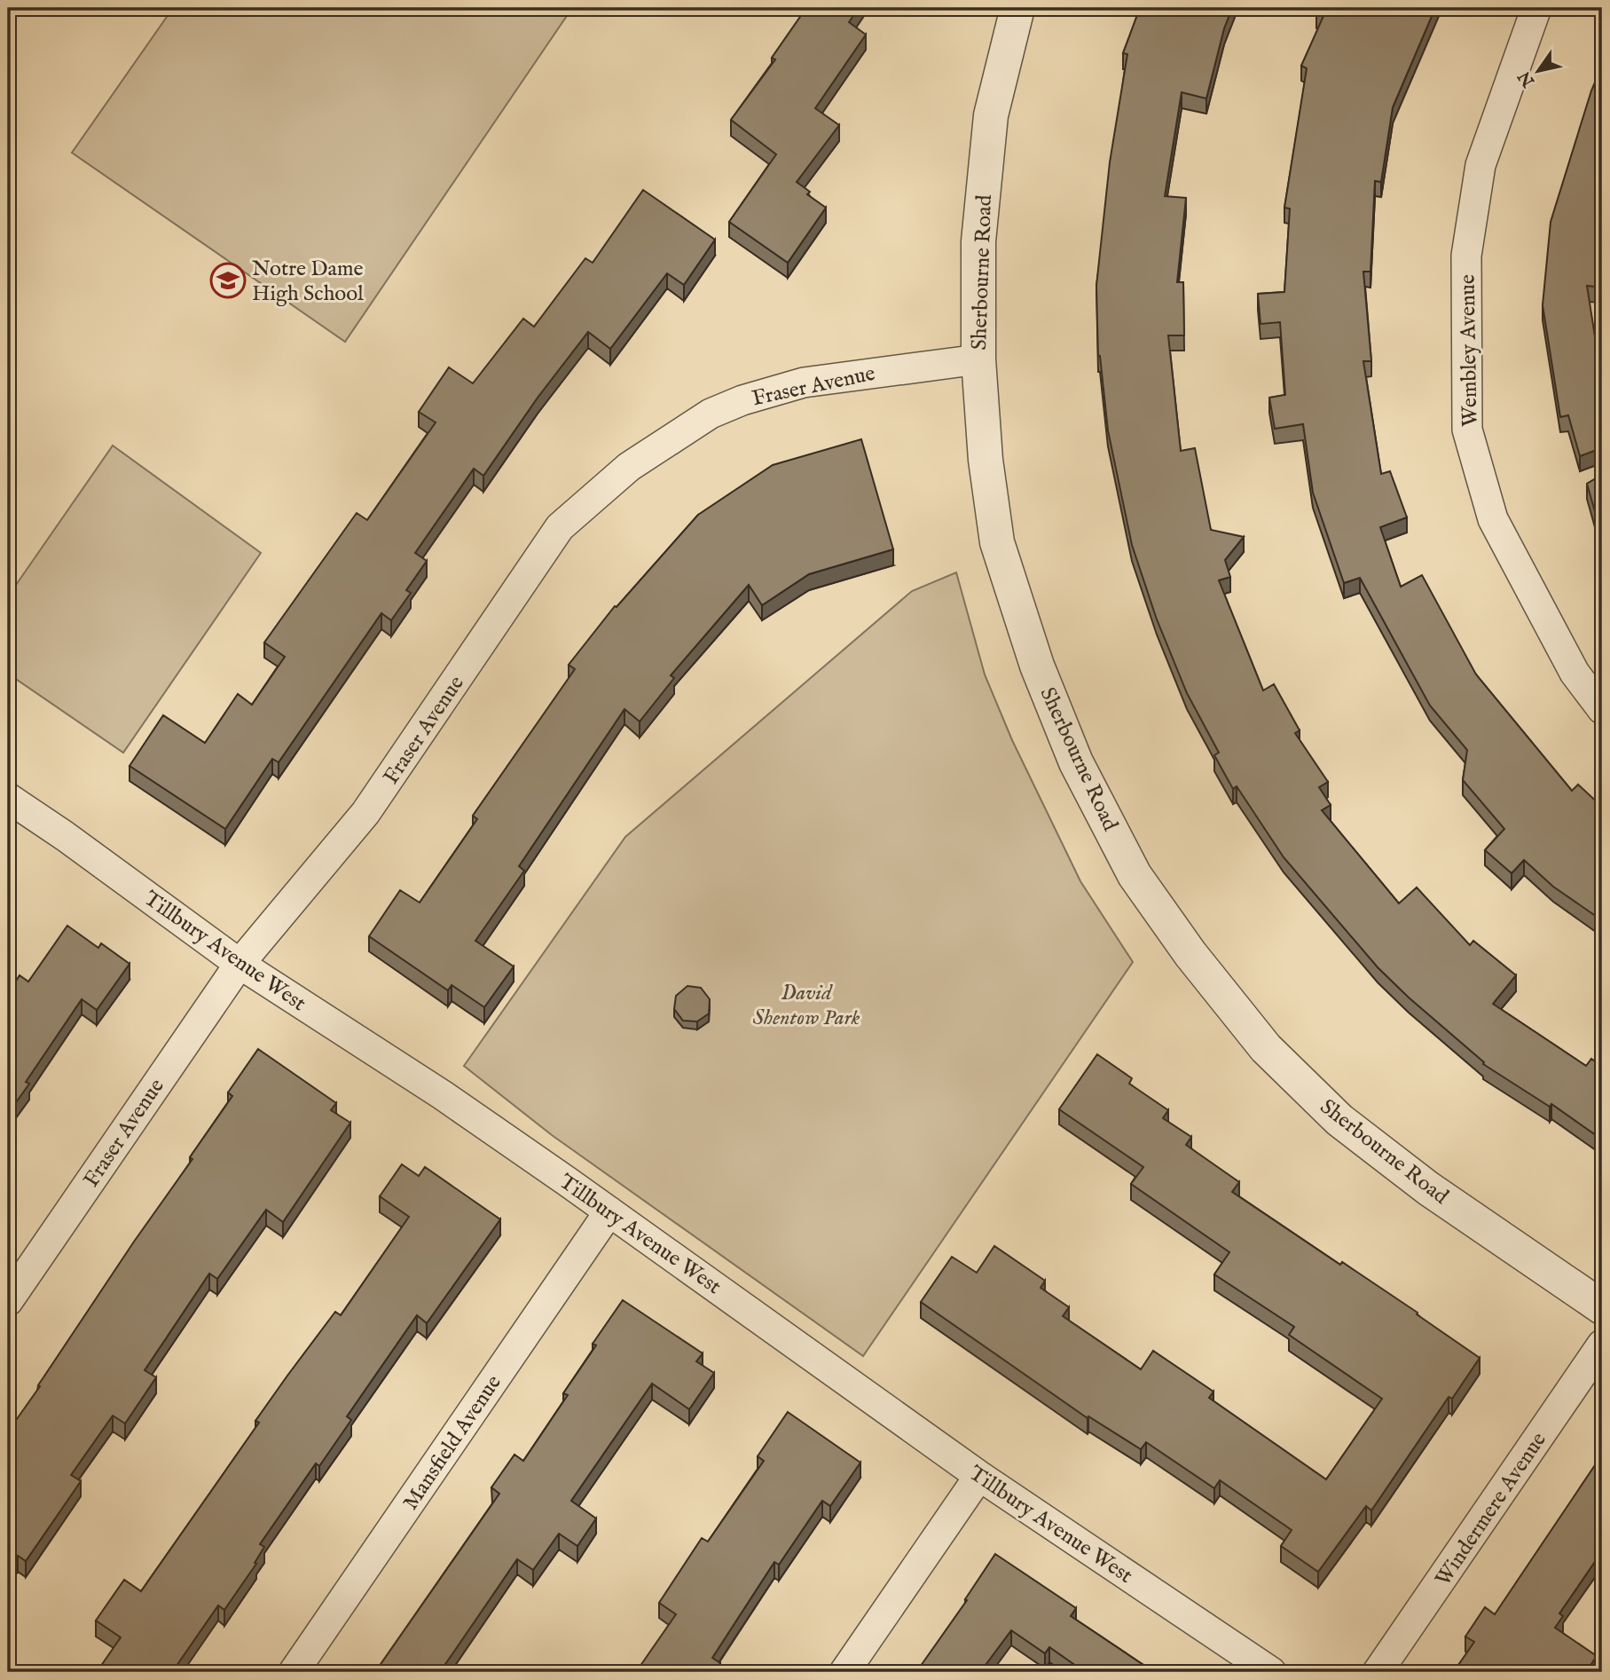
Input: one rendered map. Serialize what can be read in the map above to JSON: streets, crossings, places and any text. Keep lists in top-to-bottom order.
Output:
{
  "streets": {
    "street": [
      "Sherbourne Road",
      "Wembley Avenue",
      "Fraser Avenue",
      "Tillbury Avenue West",
      "Mansfield Avenue",
      "Windermere Avenue"
    ]
  },
  "crossings": [
    ["Sherbourne Road", "Fraser Avenue"],
    ["Fraser Avenue", "Tillbury Avenue West"],
    ["Tillbury Avenue West", "Mansfield Avenue"]
  ],
  "parks": ["David Shentow Park"],
  "places": {
    "school or university": ["Notre Dame High School"]
  },
  "north": "bottom left"
}
